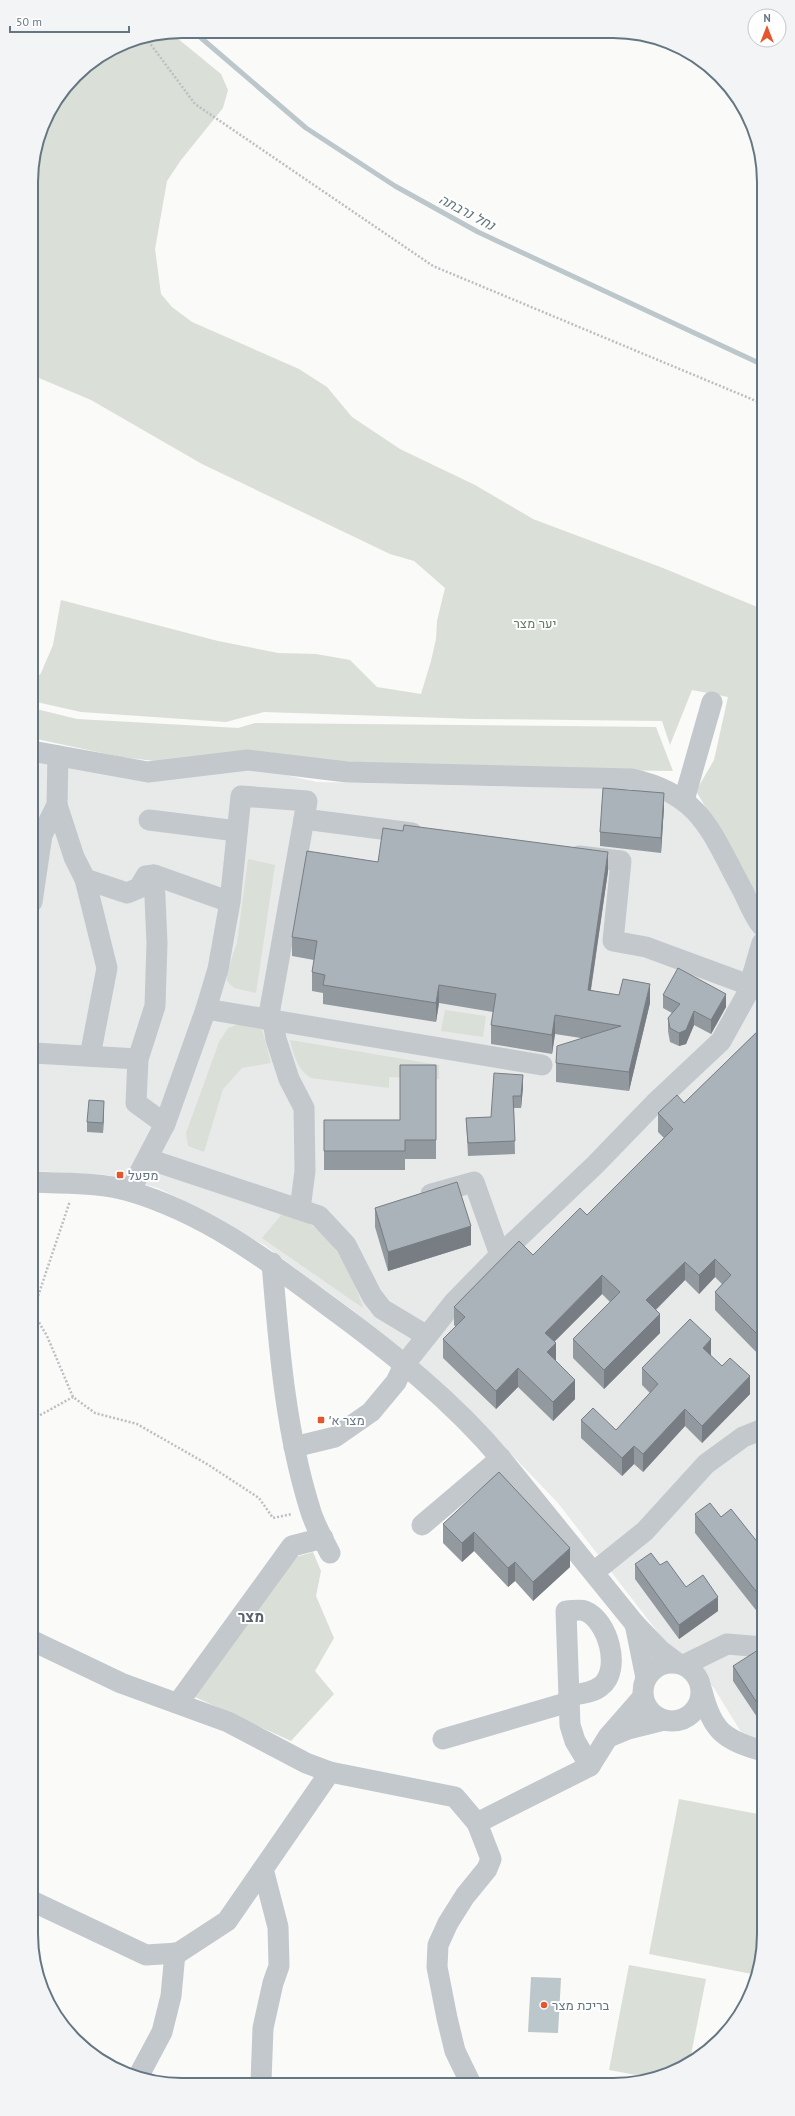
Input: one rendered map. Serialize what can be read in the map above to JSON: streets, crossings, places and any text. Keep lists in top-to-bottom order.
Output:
{
  "districts": ["מצר"],
  "water": ["נחל נרבתה"],
  "parks": ["יער מצר"],
  "places": {
    "transit": ["מפעל", "מצר א׳"],
    "other": ["בריכת מצר"]
  },
  "scale_bar": "50 m",
  "north": "top"
}
